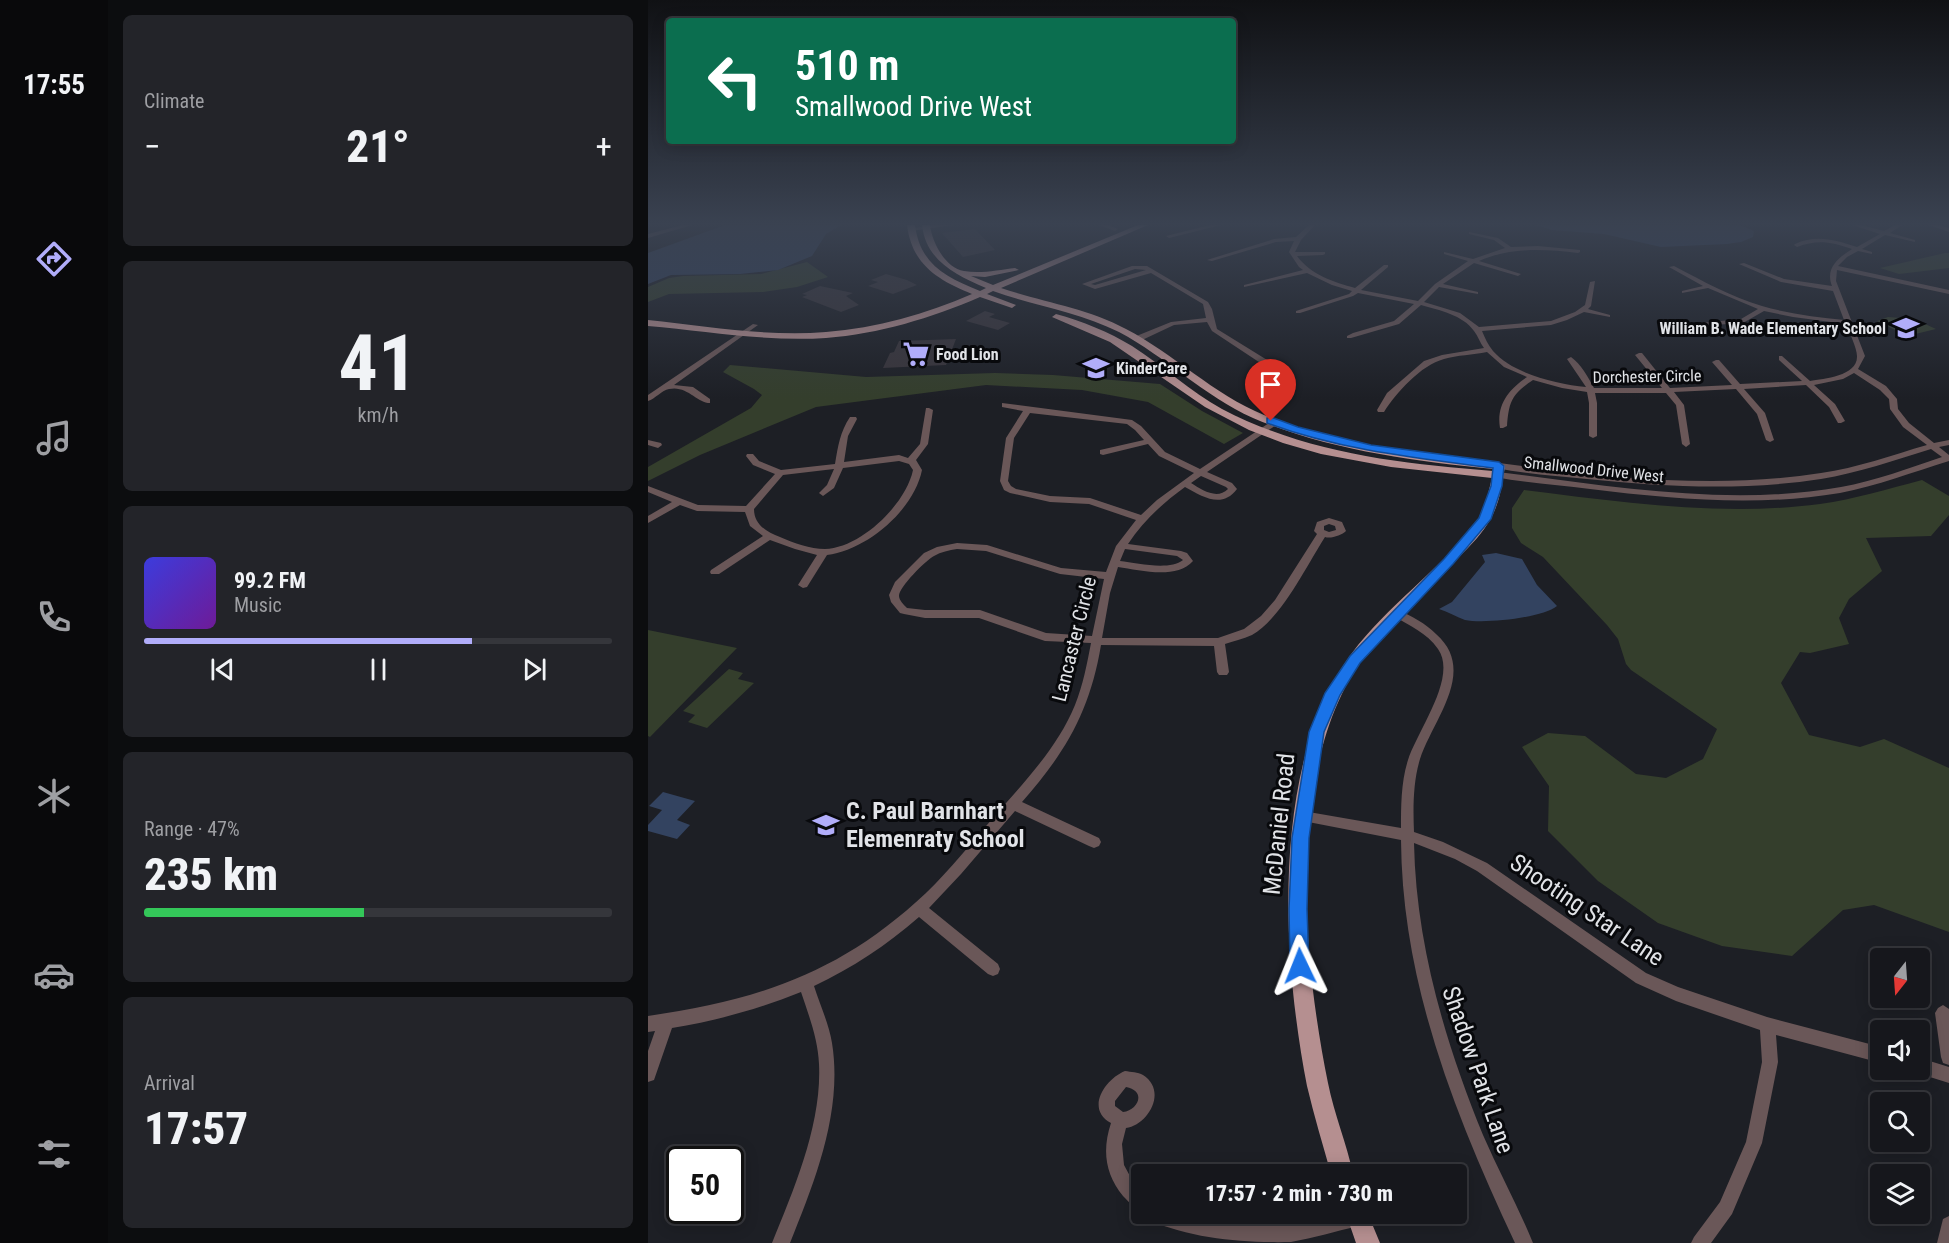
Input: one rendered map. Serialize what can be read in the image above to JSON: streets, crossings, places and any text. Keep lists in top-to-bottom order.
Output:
{
  "streets": {
    "main road": ["Smallwood Drive West", "McDaniel Road"],
    "street": [
      "Dorchester Circle",
      "Lancaster Circle",
      "Shooting Star Lane",
      "Shadow Park Lane"
    ]
  },
  "crossings": [
    ["Smallwood Drive West", "Lancaster Circle"],
    ["Smallwood Drive West", "McDaniel Road"],
    ["McDaniel Road", "Shooting Star Lane"],
    ["McDaniel Road", "Shadow Park Lane"],
    ["Shooting Star Lane", "Shadow Park Lane"]
  ],
  "places": {
    "school or university": ["William B. Wade Elementary School", "KinderCare", "C. Paul Barnhart Elemenraty School"],
    "supermarket": ["Food Lion"]
  },
  "north": "bottom",
  "page": {
    "tabs": "17:55",
    "tile": [
      "Climate",
      ["41", "km/h"],
      ["Range · 47%", "235 km"],
      ["Arrival", "17:57"]
    ],
    "turn": ["510 m", "Smallwood Drive West"],
    "heat": ["−", "21°", "+"],
    "song": ["99.2 FM", "Music"],
    "limit": "50",
    "trip": "17:57 · 2 min · 730 m"
  }
}
